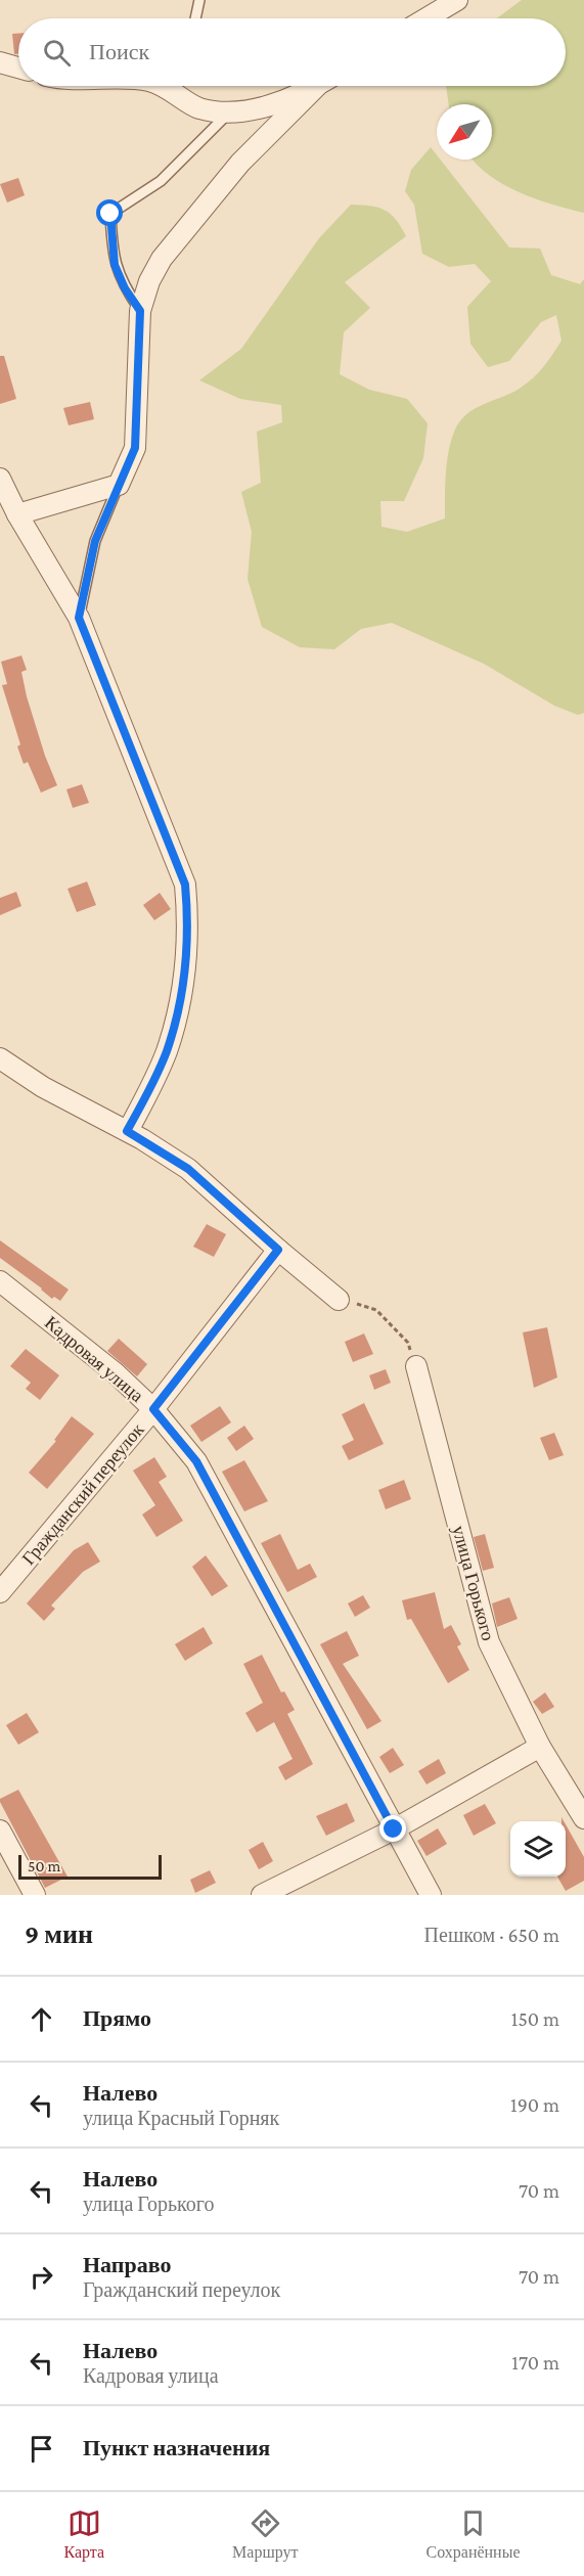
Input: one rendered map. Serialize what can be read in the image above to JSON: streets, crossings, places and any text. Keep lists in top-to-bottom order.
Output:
{
  "streets": {
    "street": ["Кадровая улица", "Гражданский переулок", "улица Горького"]
  },
  "crossings": [
    ["Кадровая улица", "Гражданский переулок"]
  ],
  "scale_bar": "50 m",
  "north": "bottom left",
  "page": {
    "search": "Поиск",
    "scale": "50 m",
    "heading": ["9 мин", "Пешком · 650 m"],
    "list": [
      ["Прямо", "150 m"],
      ["Налево", "улица Красный Горняк", "190 m"],
      ["Налево", "улица Горького", "70 m"],
      ["Направо", "Гражданский переулок", "70 m"],
      ["Налево", "Кадровая улица", "170 m"],
      "Пункт назначения"
    ],
    "nav": ["Карта", "Маршрут", "Сохранённые"]
  }
}
